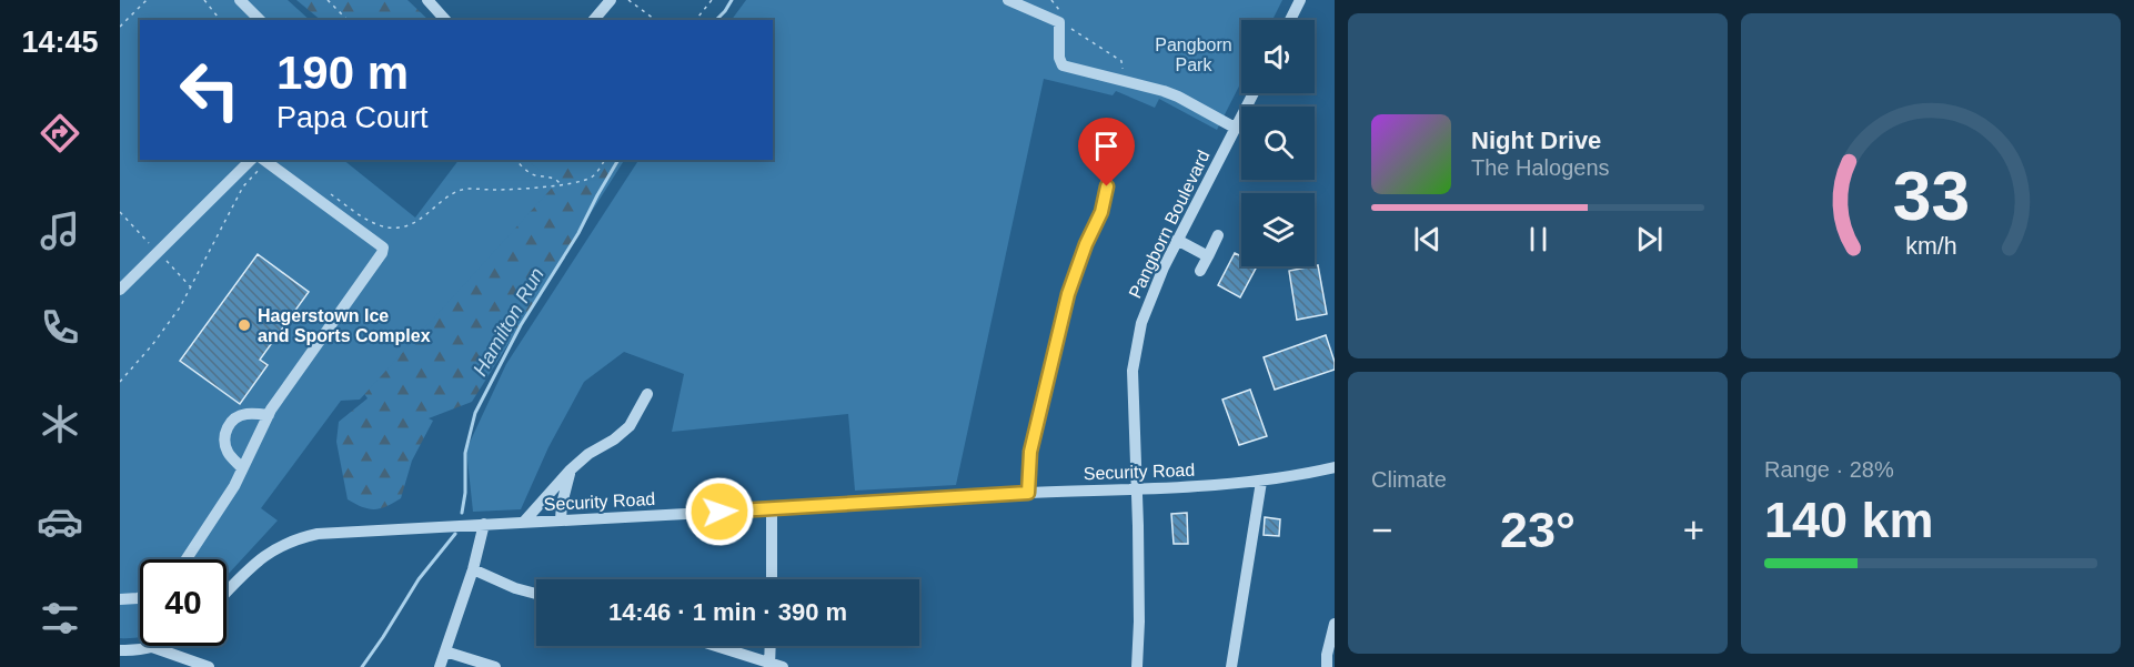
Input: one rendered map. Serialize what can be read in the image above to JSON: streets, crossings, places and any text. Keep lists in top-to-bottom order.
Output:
{
  "streets": {
    "street": ["Pangborn Boulevard", "Security Road"]
  },
  "crossings": [
    ["Pangborn Boulevard", "Security Road"]
  ],
  "water": ["Hamilton Run"],
  "parks": ["Pangborn Park"],
  "places": ["Hagerstown Ice and Sports Complex"],
  "page": {
    "tabs": "14:45",
    "turn": ["190 m", "Papa Court"],
    "song": ["Night Drive", "The Halogens"],
    "tile": [
      "Climate",
      ["Range · 28%", "140 km"]
    ],
    "heat": ["−", "23°", "+"],
    "limit": "40",
    "trip": "14:46 · 1 min · 390 m",
    "gauge": ["33", "km/h"]
  }
}
